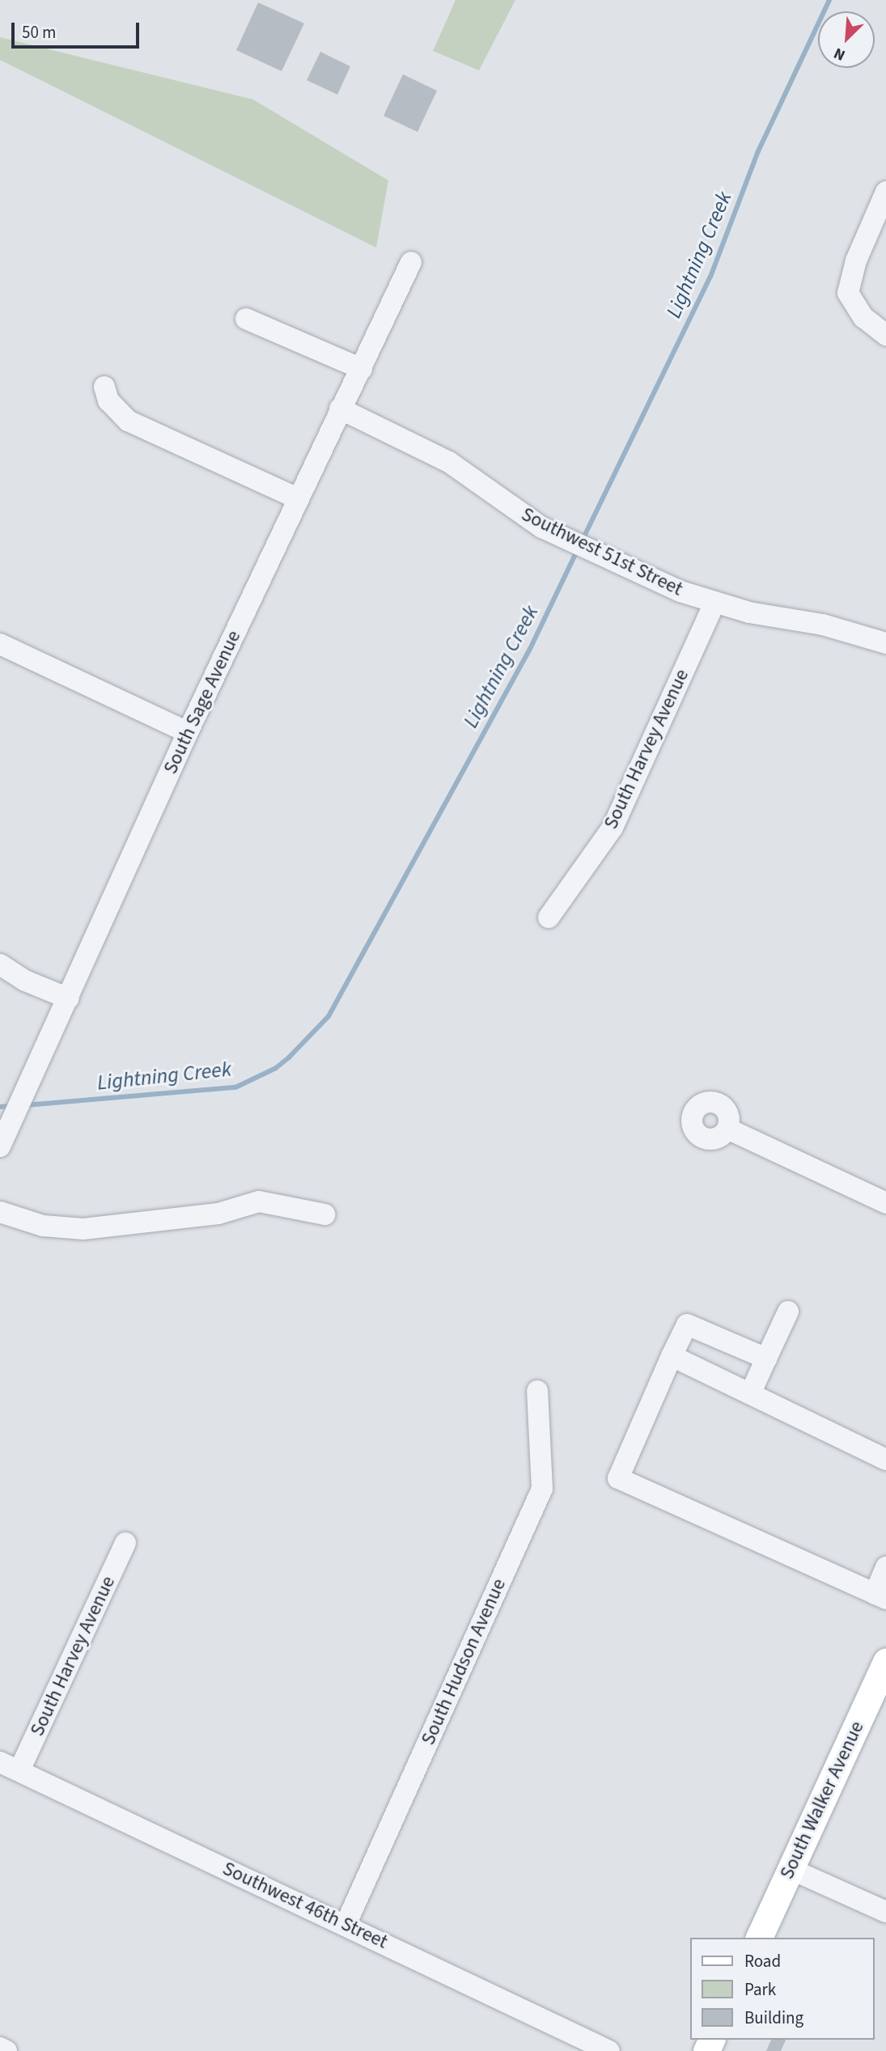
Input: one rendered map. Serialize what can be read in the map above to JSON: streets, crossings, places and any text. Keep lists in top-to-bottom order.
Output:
{
  "streets": {
    "main road": ["South Walker Avenue"],
    "street": [
      "Southwest 51st Street",
      "South Sage Avenue",
      "South Harvey Avenue",
      "South Hudson Avenue",
      "Southwest 46th Street"
    ]
  },
  "crossings": [
    ["Southwest 51st Street", "South Sage Avenue"],
    ["Southwest 51st Street", "South Harvey Avenue"],
    ["South Harvey Avenue", "Southwest 46th Street"],
    ["South Hudson Avenue", "Southwest 46th Street"]
  ],
  "water": ["Lightning Creek"],
  "legend": ["Road", "Park", "Building"],
  "scale_bar": "50 m",
  "north": "bottom left"
}
